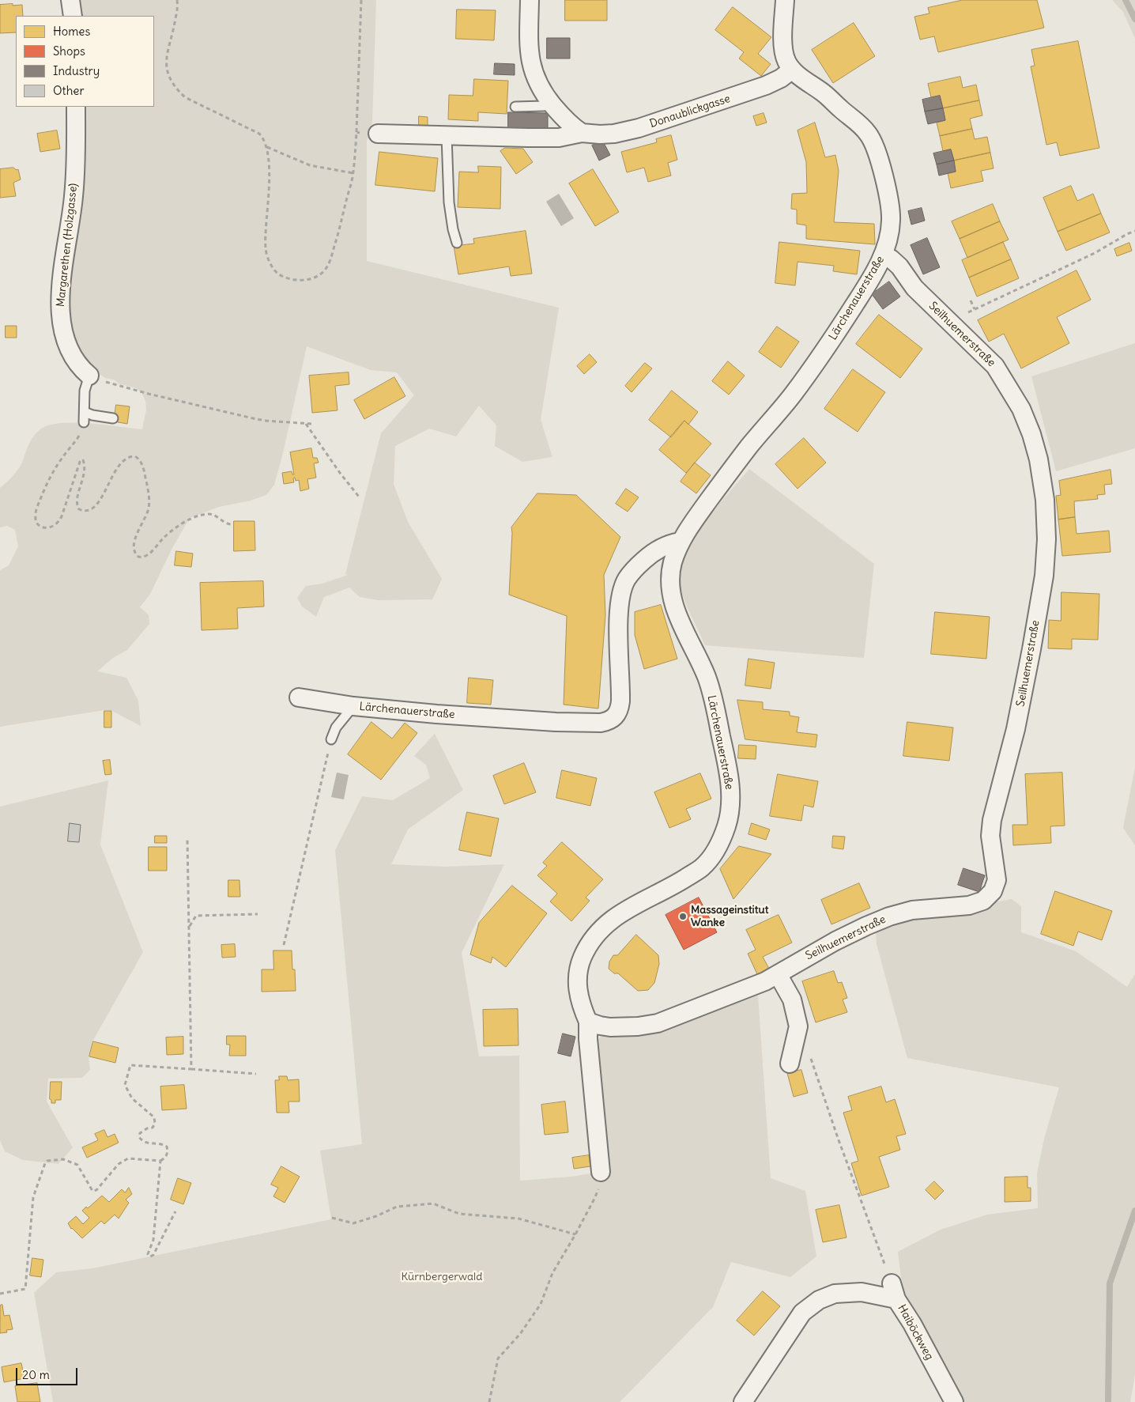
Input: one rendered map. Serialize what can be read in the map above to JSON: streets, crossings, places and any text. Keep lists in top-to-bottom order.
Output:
{
  "streets": {
    "street": [
      "Donaublickgasse",
      "Margarethen (Holzgasse)",
      "Lärchenauerstraße",
      "Seilhuemerstraße",
      "Haiböckweg"
    ]
  },
  "crossings": [
    ["Donaublickgasse", "Lärchenauerstraße"],
    ["Lärchenauerstraße", "Seilhuemerstraße"]
  ],
  "parks": ["Kürnbergerwald"],
  "places": ["Massageinstitut Wanke"],
  "legend": [
    "Homes",
    "Shops",
    "Industry",
    "Other"
  ],
  "scale_bar": "20 m"
}
